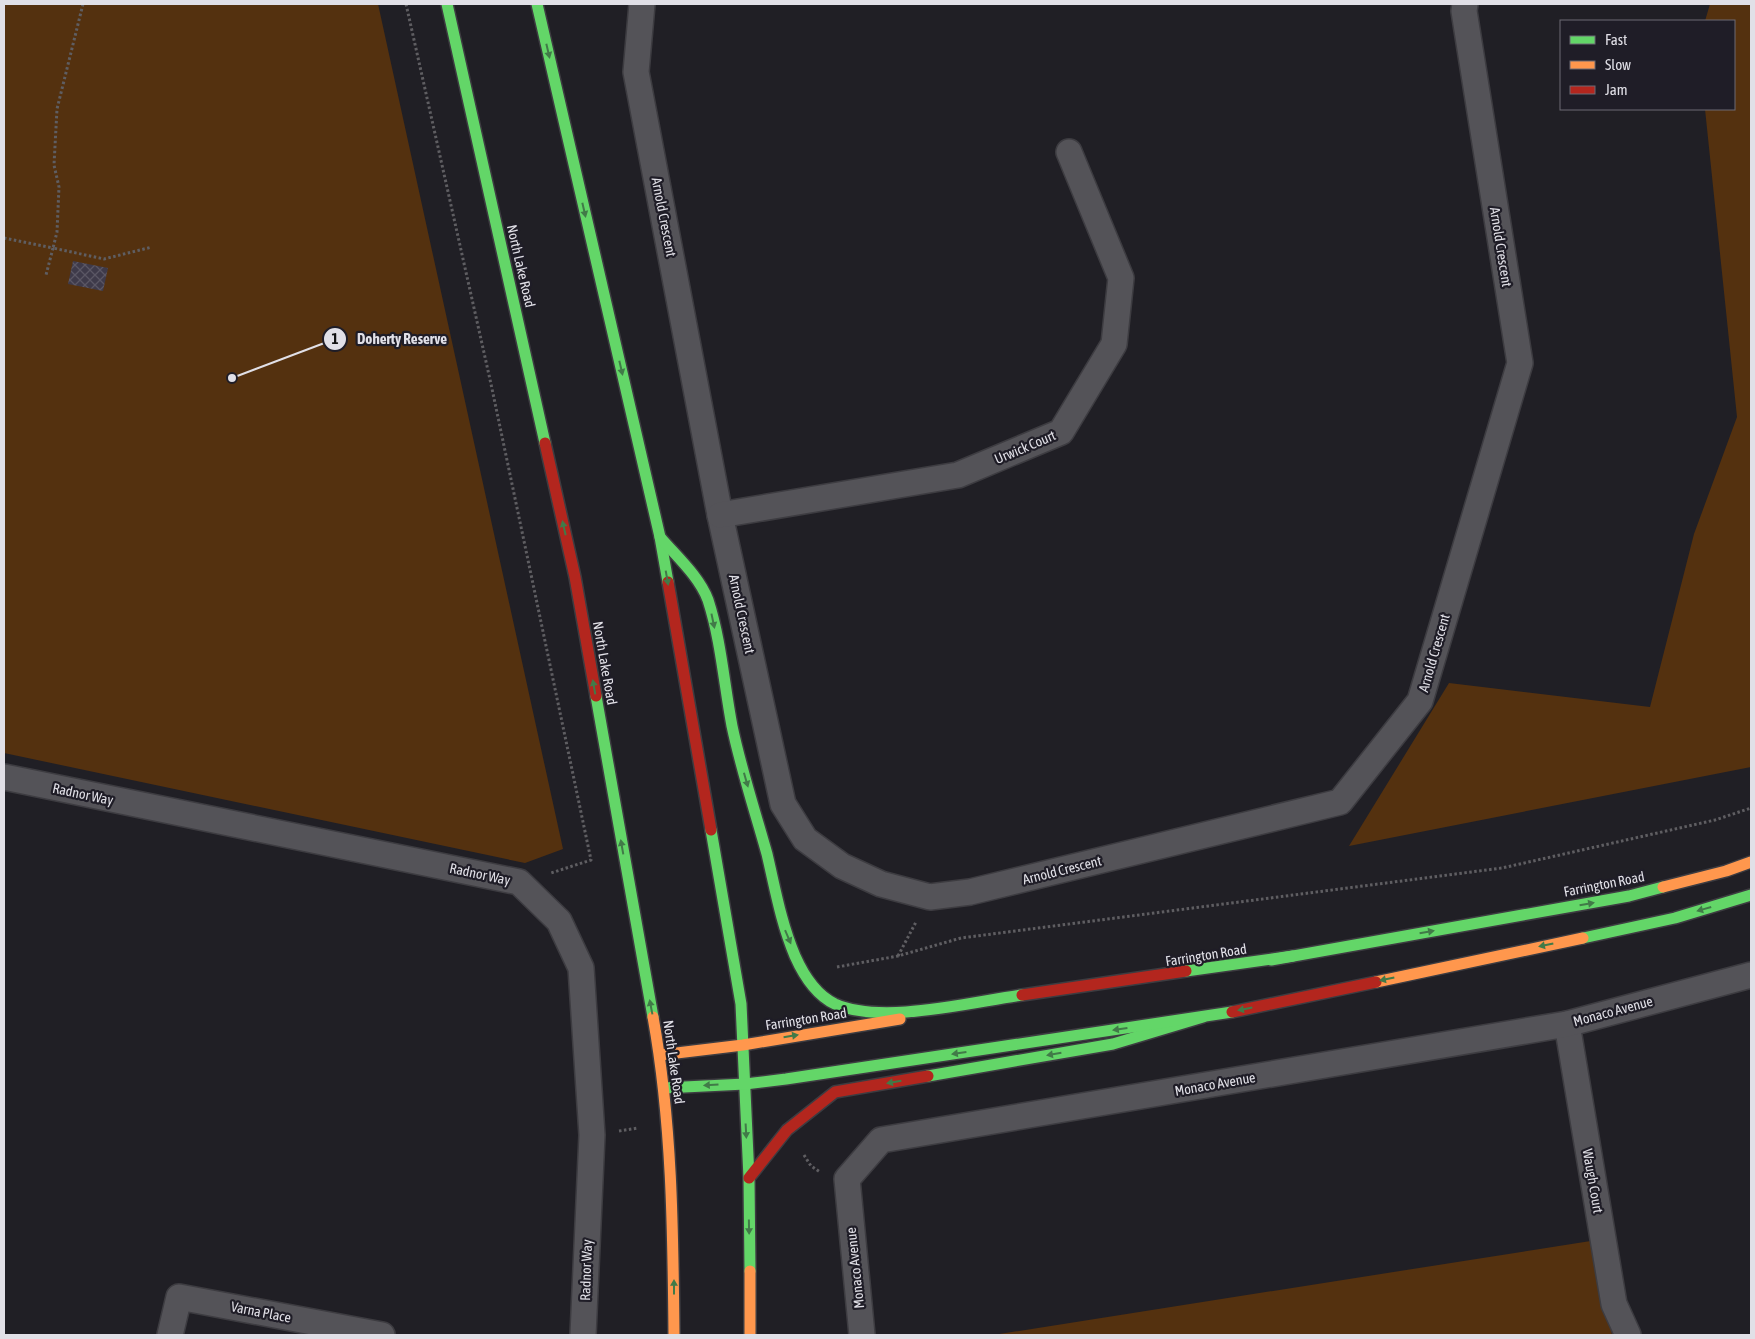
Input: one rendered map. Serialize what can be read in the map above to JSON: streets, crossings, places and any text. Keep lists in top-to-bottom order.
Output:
{
  "streets": {
    "main road": ["North Lake Road", "Farrington Road"],
    "street": [
      "Arnold Crescent",
      "Urwick Court",
      "Radnor Way",
      "Monaco Avenue",
      "Waugh Court",
      "Varna Place"
    ]
  },
  "crossings": [
    ["Arnold Crescent", "Urwick Court"],
    ["North Lake Road", "Farrington Road"],
    ["Monaco Avenue", "Waugh Court"]
  ],
  "places": ["Doherty Reserve"],
  "legend": ["Fast", "Slow", "Jam"]
}
